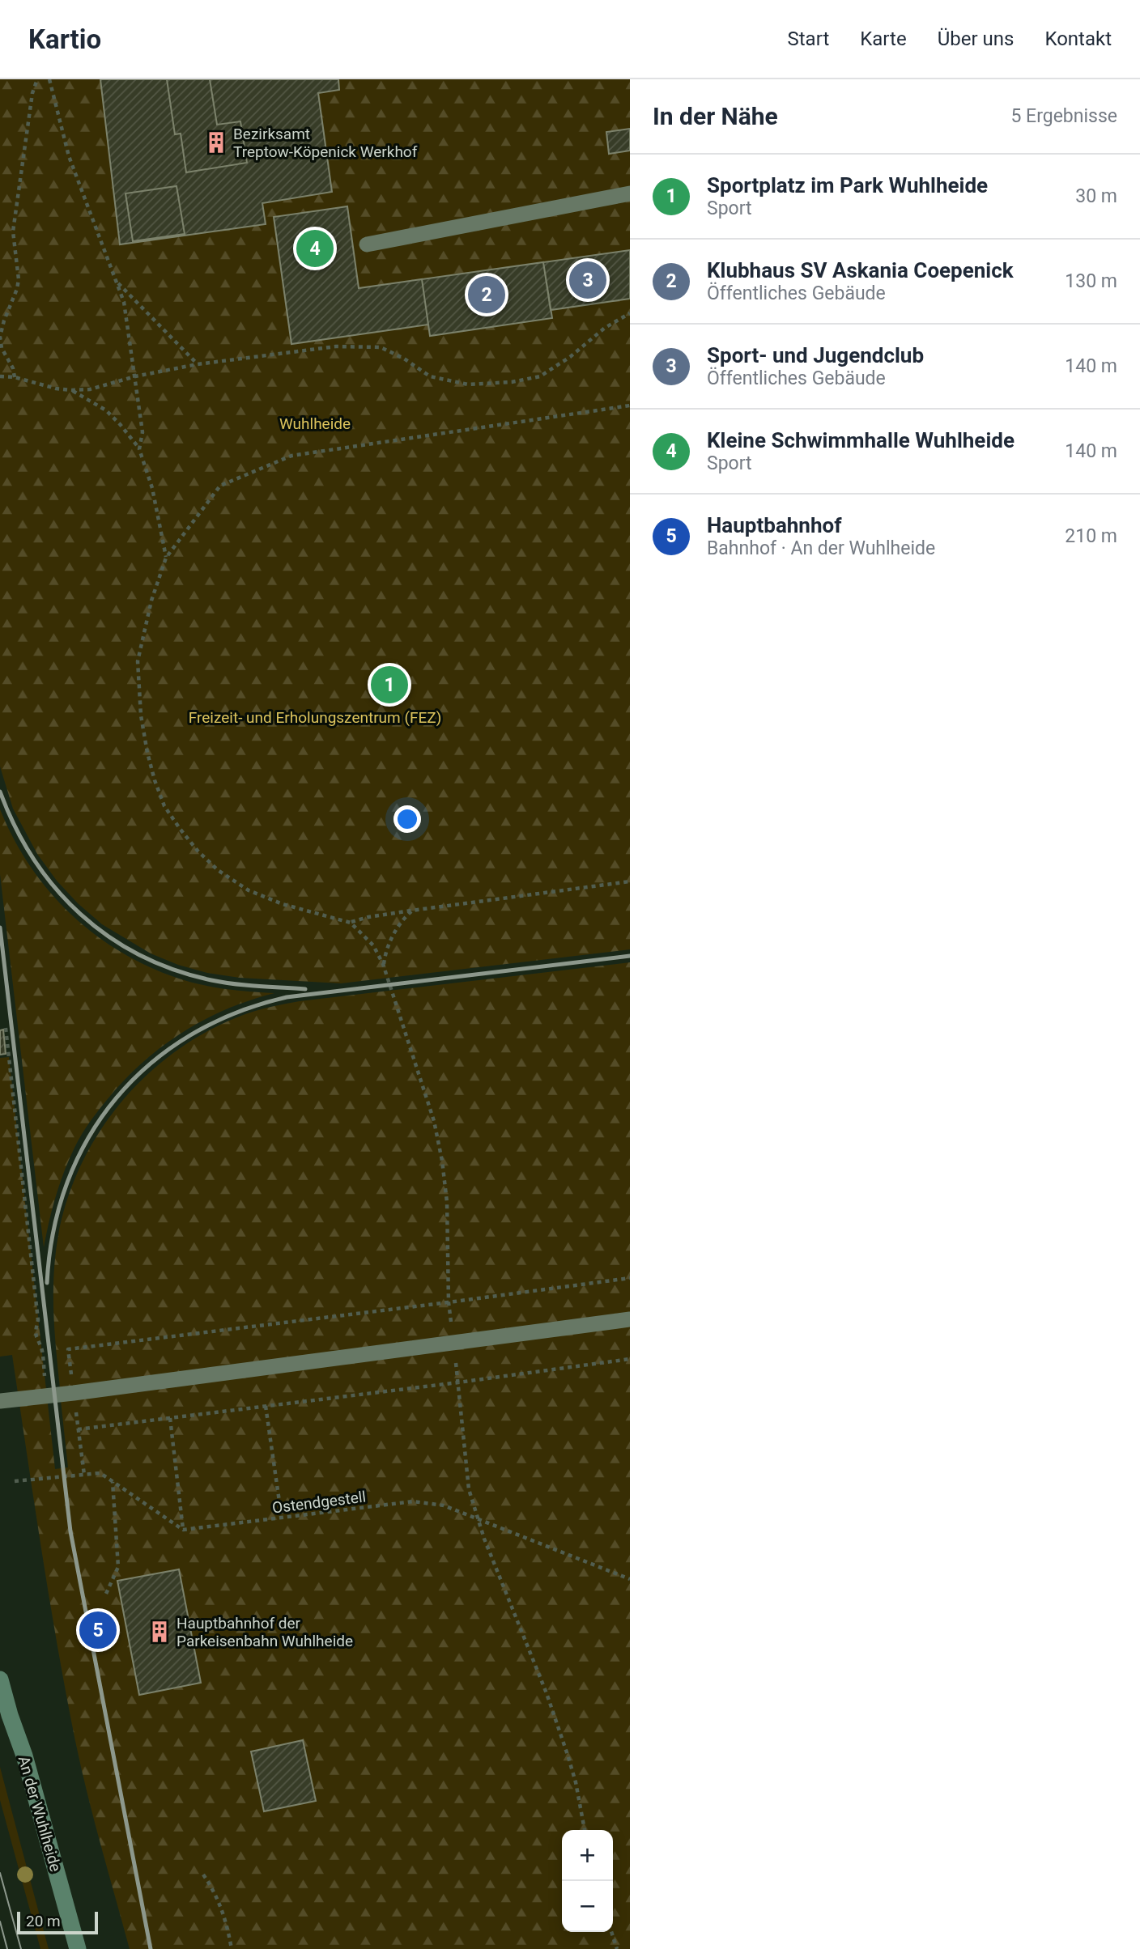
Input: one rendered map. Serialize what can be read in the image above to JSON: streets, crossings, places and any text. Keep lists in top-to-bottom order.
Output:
{
  "streets": {
    "main road": ["An der Wuhlheide"],
    "path": ["Ostendgestell"]
  },
  "parks": ["Wuhlheide", "Freizeit- und Erholungszentrum (FEZ)"],
  "places": {
    "building": ["Bezirksamt Treptow-Köpenick Werkhof", "Hauptbahnhof der Parkeisenbahn Wuhlheide"]
  },
  "scale_bar": "20 m",
  "page": {
    "header": "Kartio",
    "nav": [
      "Start",
      "Karte",
      "Über uns",
      "Kontakt"
    ],
    "heading": ["In der Nähe", "5 Ergebnisse"],
    "list": [
      {
        "mark": "1",
        "name": "Sportplatz im Park Wuhlheide",
        "note": "Sport",
        "value": "30 m"
      },
      {
        "mark": "2",
        "name": "Klubhaus SV Askania Coepenick",
        "note": "Öffentliches Gebäude",
        "value": "130 m"
      },
      {
        "mark": "3",
        "name": "Sport- und Jugendclub",
        "note": "Öffentliches Gebäude",
        "value": "140 m"
      },
      {
        "mark": "4",
        "name": "Kleine Schwimmhalle Wuhlheide",
        "note": "Sport",
        "value": "140 m"
      },
      {
        "mark": "5",
        "name": "Hauptbahnhof",
        "note": "Bahnhof · An der Wuhlheide",
        "value": "210 m"
      }
    ],
    "pins": [
      "4",
      "3",
      "2",
      "1",
      "5"
    ],
    "map_buttons": ["+", "−"],
    "scale": "20 m"
  }
}
